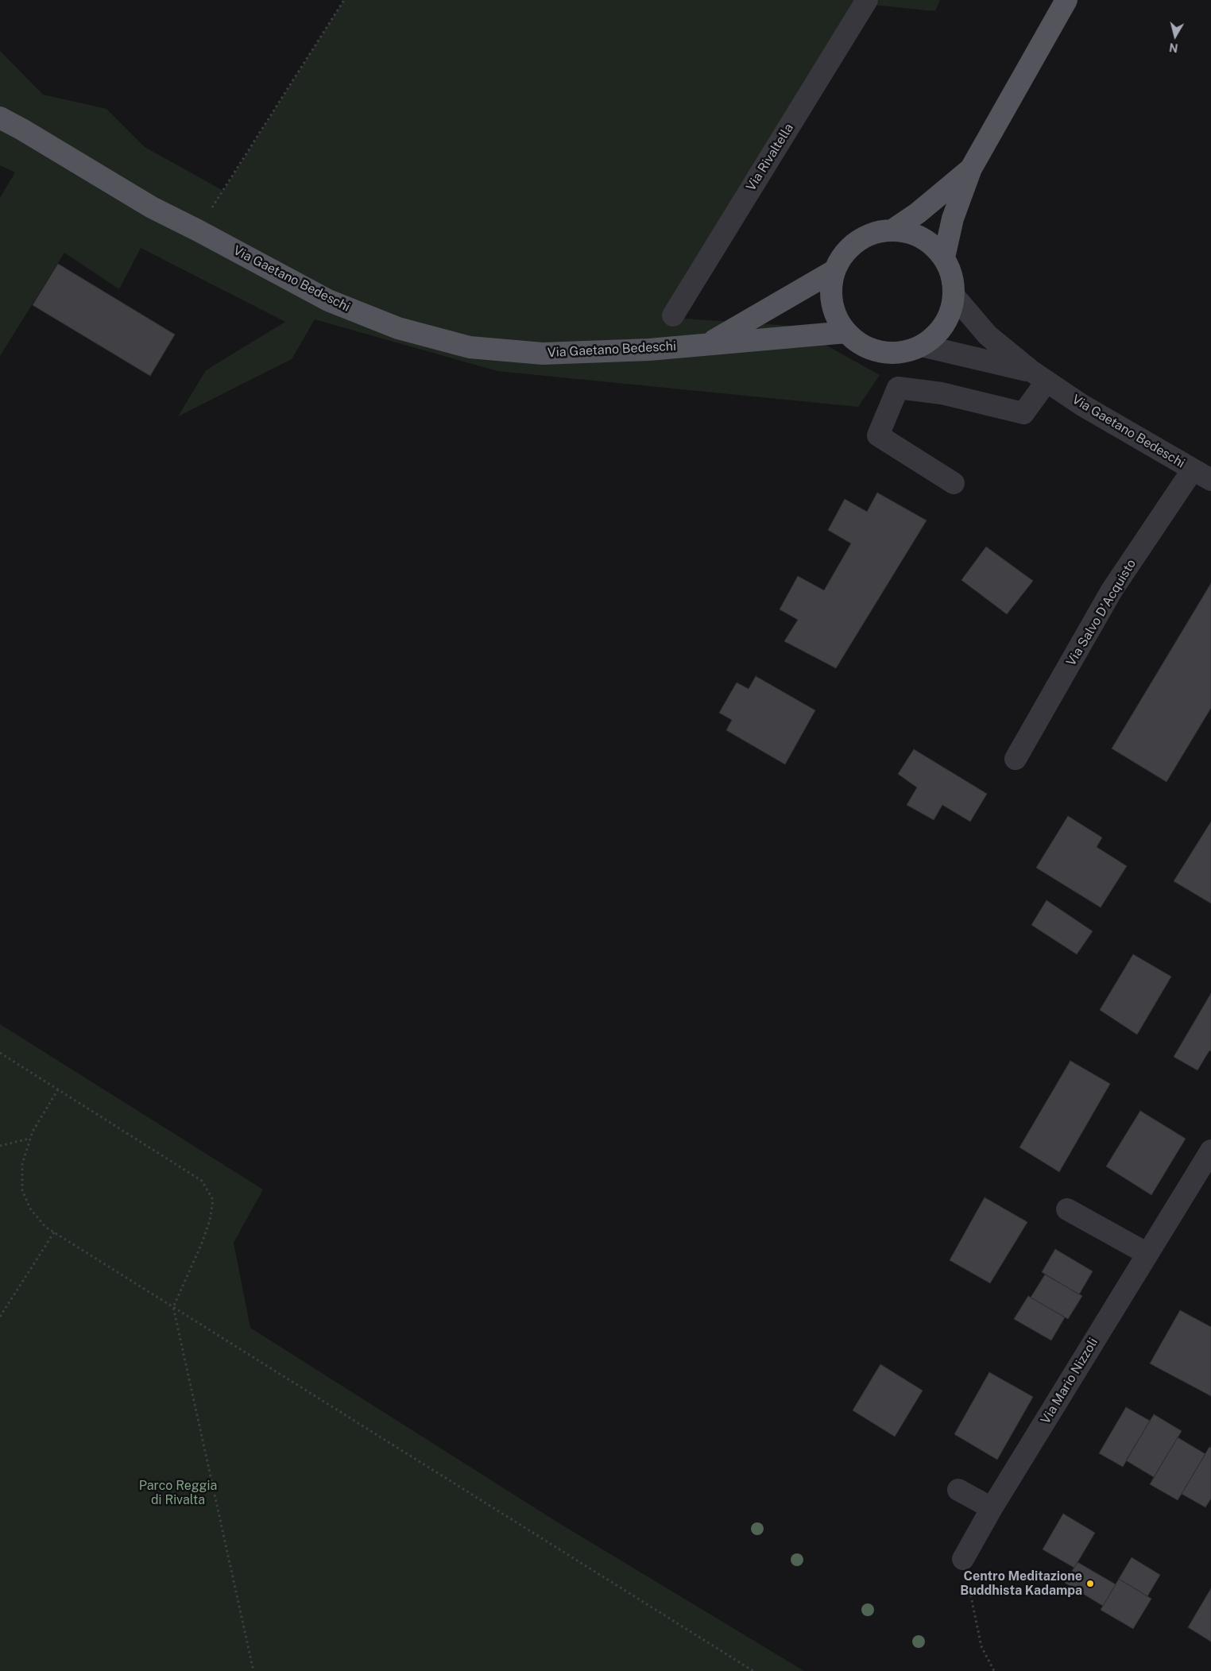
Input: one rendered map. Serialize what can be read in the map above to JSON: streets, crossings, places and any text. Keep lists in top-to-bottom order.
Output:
{
  "streets": {
    "main road": ["Via Gaetano Bedeschi"],
    "street": ["Via Rivaltella", "Via Salvo D'Acquisto", "Via Mario Nizzoli"]
  },
  "crossings": [
    ["Via Gaetano Bedeschi", "Via Salvo D'Acquisto"]
  ],
  "parks": ["Parco Reggia di Rivalta"],
  "places": ["Centro Meditazione Buddhista Kadampa"],
  "north": "bottom"
}
